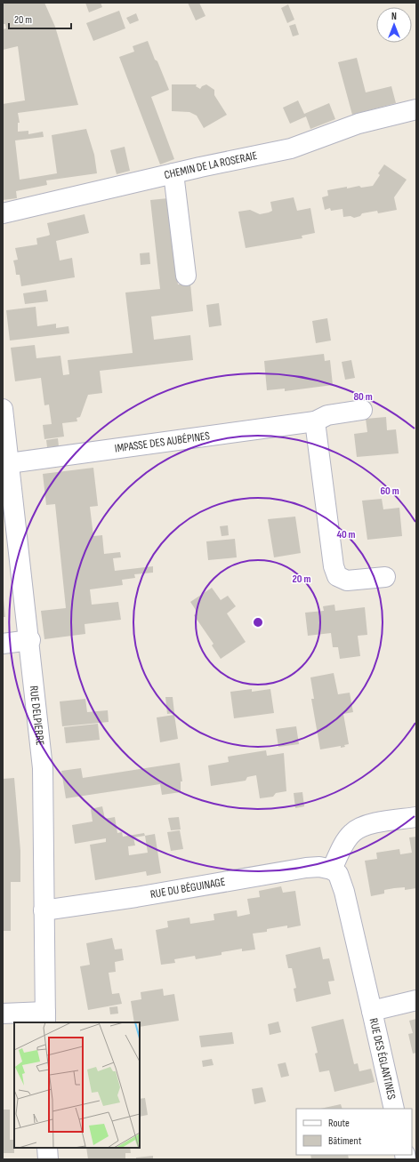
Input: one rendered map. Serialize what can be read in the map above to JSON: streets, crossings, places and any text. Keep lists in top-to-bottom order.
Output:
{
  "streets": {
    "street": [
      "CHEMIN DE LA ROSERAIE",
      "IMPASSE DES AUBÉPINES",
      "RUE DELPIERRE",
      "RUE DU BÉGUINAGE",
      "RUE DES ÉGLANTINES"
    ]
  },
  "crossings": [
    ["IMPASSE DES AUBÉPINES", "RUE DELPIERRE"],
    ["RUE DELPIERRE", "RUE DU BÉGUINAGE"]
  ],
  "legend": ["Route", "Bâtiment"],
  "scale_bar": "20 m",
  "north": "top",
  "rings": [
    "80 m",
    "60 m",
    "40 m",
    "20 m"
  ]
}
